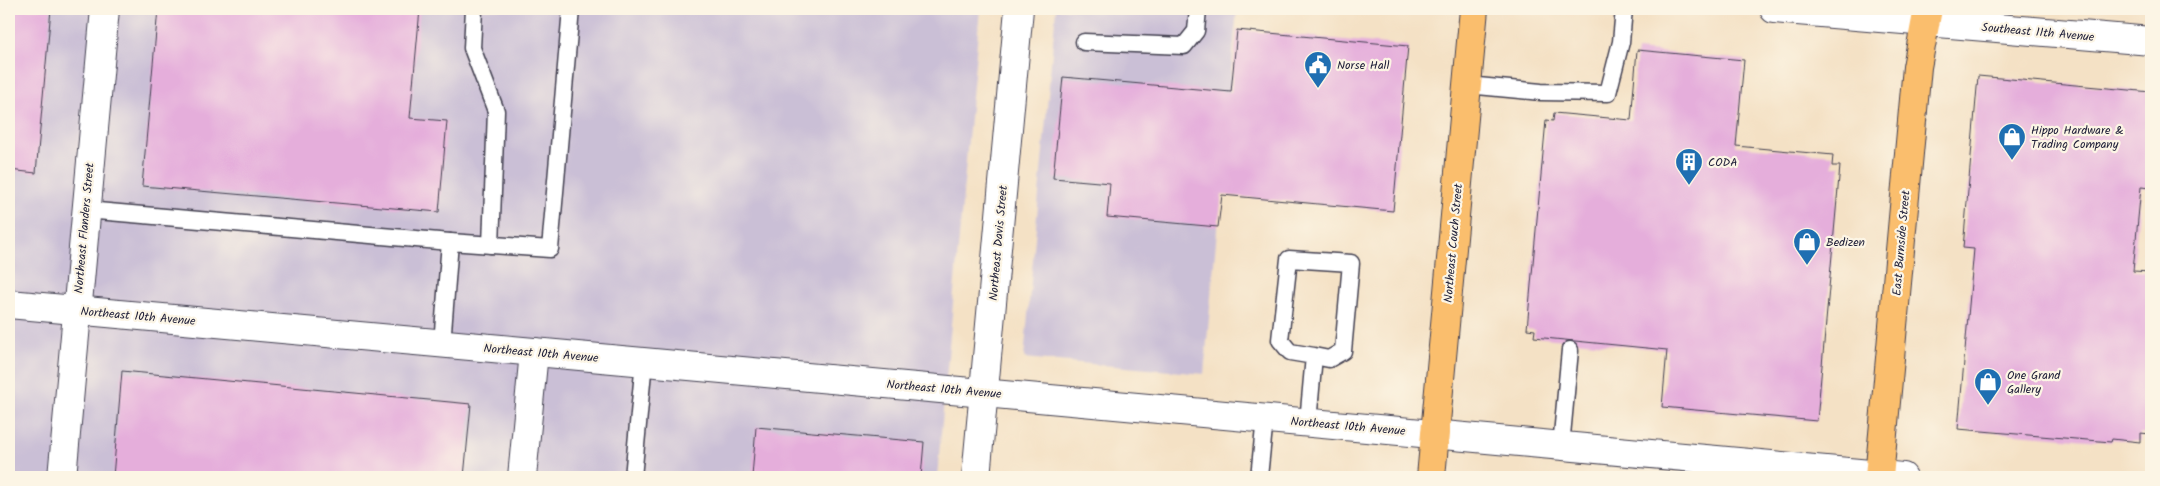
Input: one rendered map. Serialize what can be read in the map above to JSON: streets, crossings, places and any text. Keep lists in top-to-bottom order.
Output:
{
  "streets": {
    "main road": ["Northeast Couch Street", "East Burnside Street"],
    "street": [
      "Southeast 11th Avenue",
      "Northeast Flanders Street",
      "Northeast Davis Street",
      "Northeast 10th Avenue"
    ]
  },
  "crossings": [
    ["Southeast 11th Avenue", "East Burnside Street"],
    ["Northeast Flanders Street", "Northeast 10th Avenue"],
    ["Northeast Davis Street", "Northeast 10th Avenue"],
    ["Northeast Couch Street", "Northeast 10th Avenue"],
    ["East Burnside Street", "Northeast 10th Avenue"]
  ],
  "places": {
    "public building": ["Norse Hall"],
    "shop": ["Hippo Hardware & Trading Company", "Bedizen", "One Grand Gallery"],
    "building": ["CODA"]
  }
}
